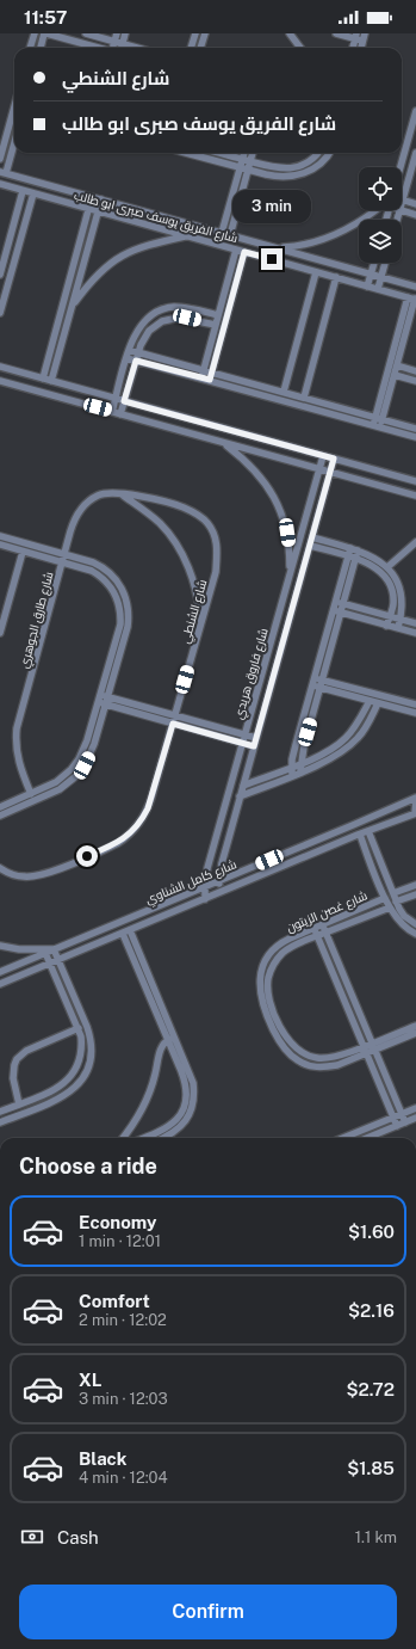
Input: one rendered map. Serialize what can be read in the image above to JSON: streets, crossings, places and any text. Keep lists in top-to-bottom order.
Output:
{
  "streets": {
    "street": [
      "شارع الفريق يوسف صبرى ابو طالب",
      "شارع الشنطي",
      "شارع طارق الجوهري",
      "شارع فاروق هريدي",
      "شارع كامل الشناوي",
      "شارع غصن الزيتون"
    ]
  },
  "crossings": [
    ["شارع الشنطي", "شارع طارق الجوهري"],
    ["شارع فاروق هريدي", "شارع كامل الشناوي"]
  ],
  "page": {
    "status": "11:57",
    "banner": ["شارع الشنطي", "شارع الفريق يوسف صبرى ابو طالب"],
    "bubble": "3 min",
    "heading": "Choose a ride",
    "list": [
      {
        "name": "Economy",
        "note": "1 min · 12:01",
        "value": "$1.60"
      },
      {
        "name": "Comfort",
        "note": "2 min · 12:02",
        "value": "$2.16"
      },
      {
        "name": "XL",
        "note": "3 min · 12:03",
        "value": "$2.72"
      },
      {
        "name": "Black",
        "note": "4 min · 12:04",
        "value": "$1.85"
      }
    ],
    "pay": ["Cash", "1.1 km"],
    "buttons": "Confirm"
  }
}
